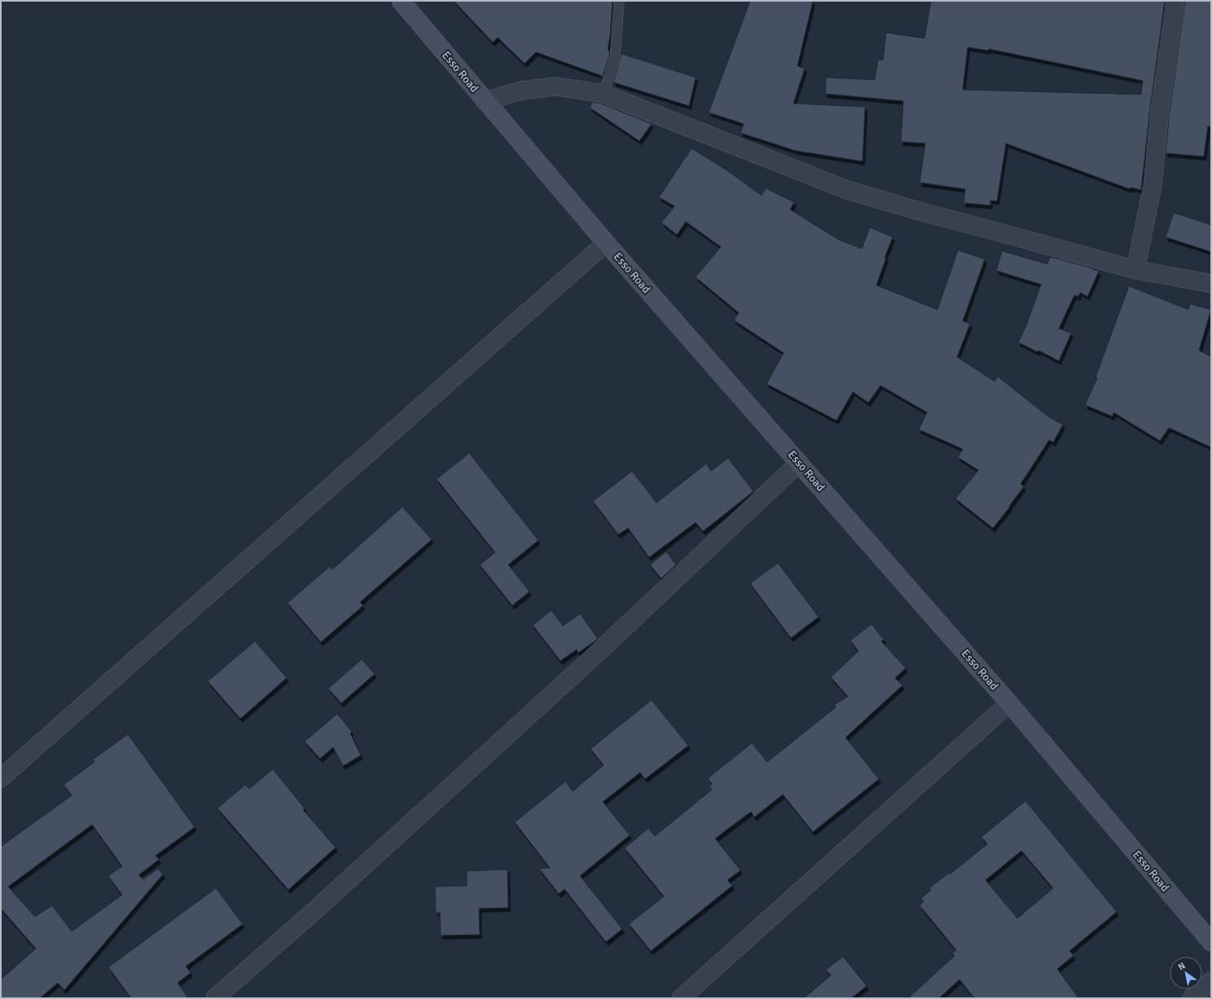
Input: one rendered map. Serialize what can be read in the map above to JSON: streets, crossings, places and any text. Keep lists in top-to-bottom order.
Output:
{
  "streets": {
    "street": ["Esso Road"]
  },
  "north": "top left"
}
